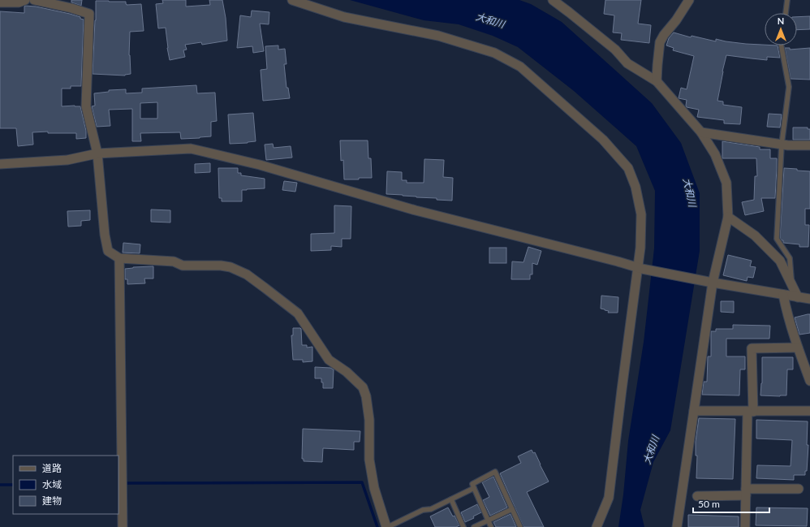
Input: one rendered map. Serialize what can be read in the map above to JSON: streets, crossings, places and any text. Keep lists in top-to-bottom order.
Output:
{
  "water": ["大和川"],
  "legend": ["道路", "水域", "建物"],
  "scale_bar": "50 m",
  "north": "top"
}
